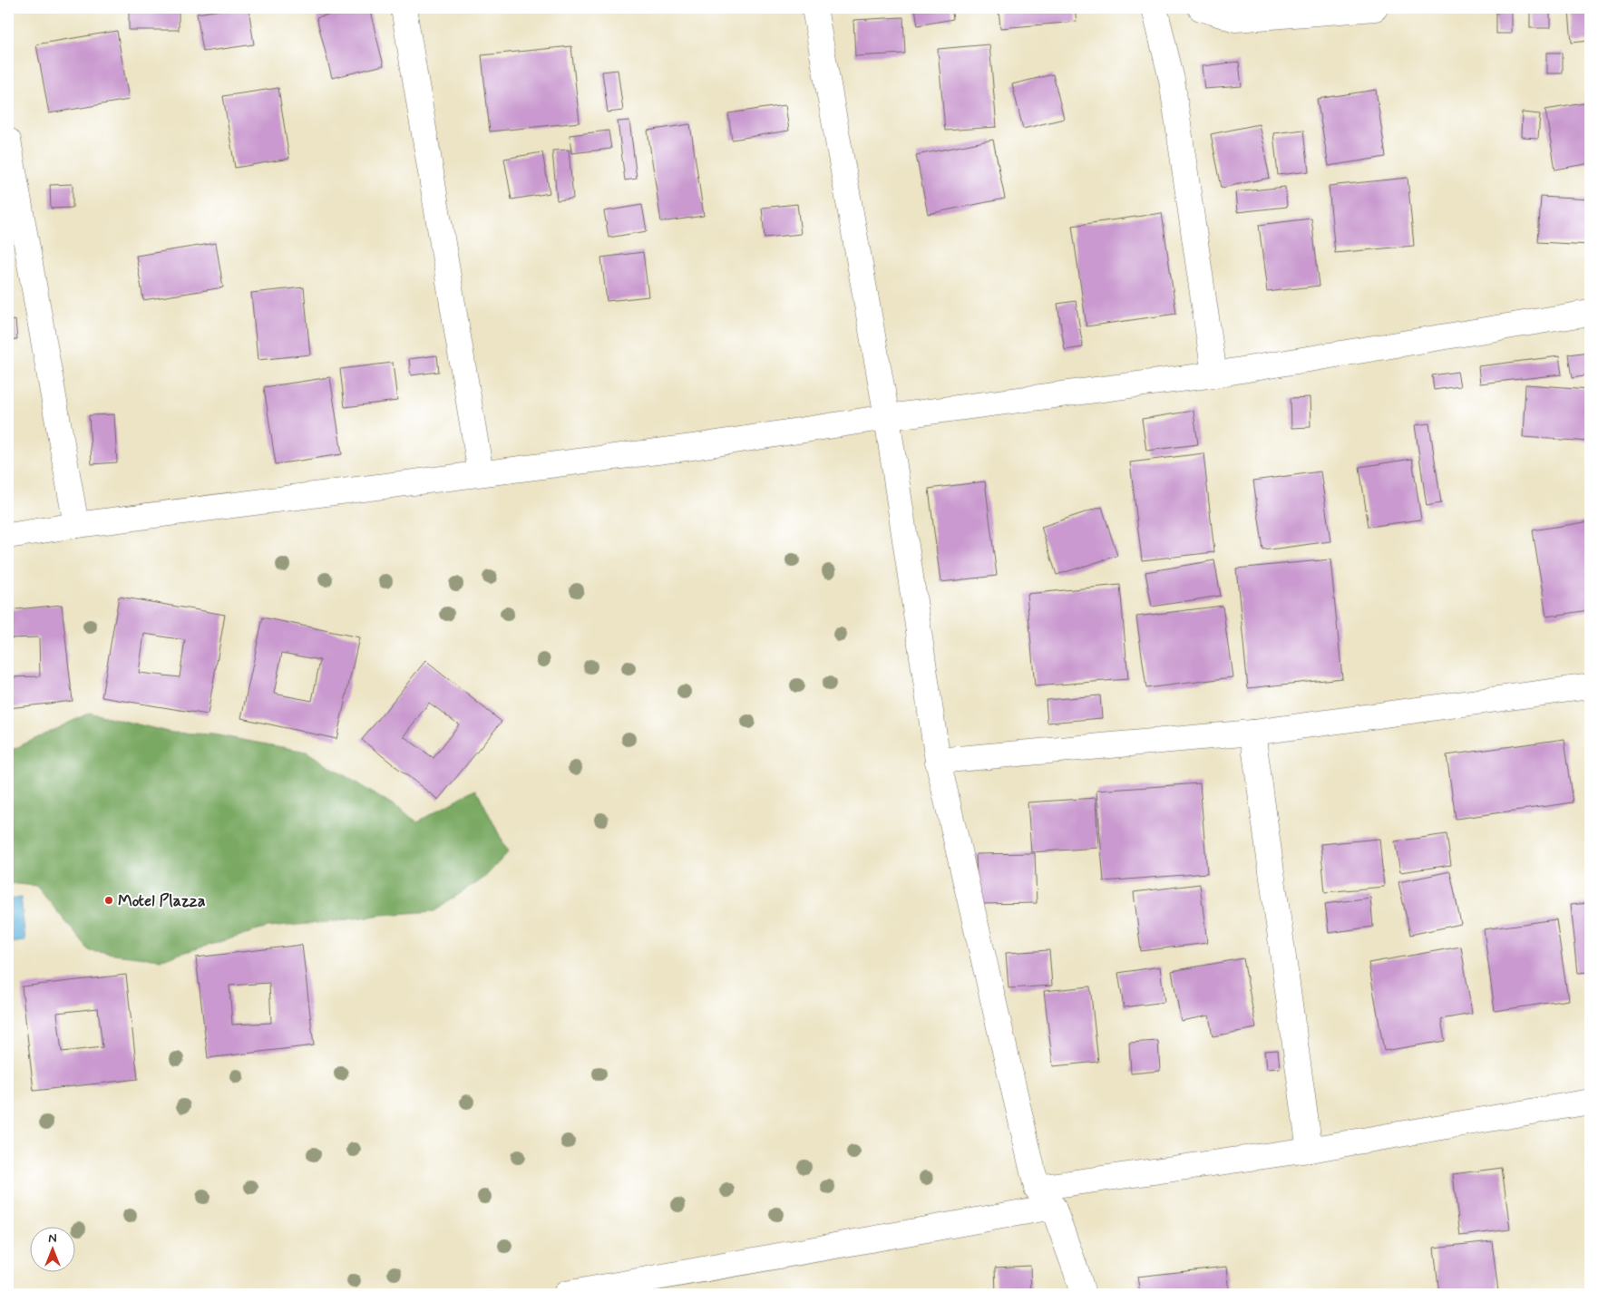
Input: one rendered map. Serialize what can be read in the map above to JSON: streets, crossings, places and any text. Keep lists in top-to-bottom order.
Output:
{
  "places": ["Motel Plazza"],
  "north": "top"
}
